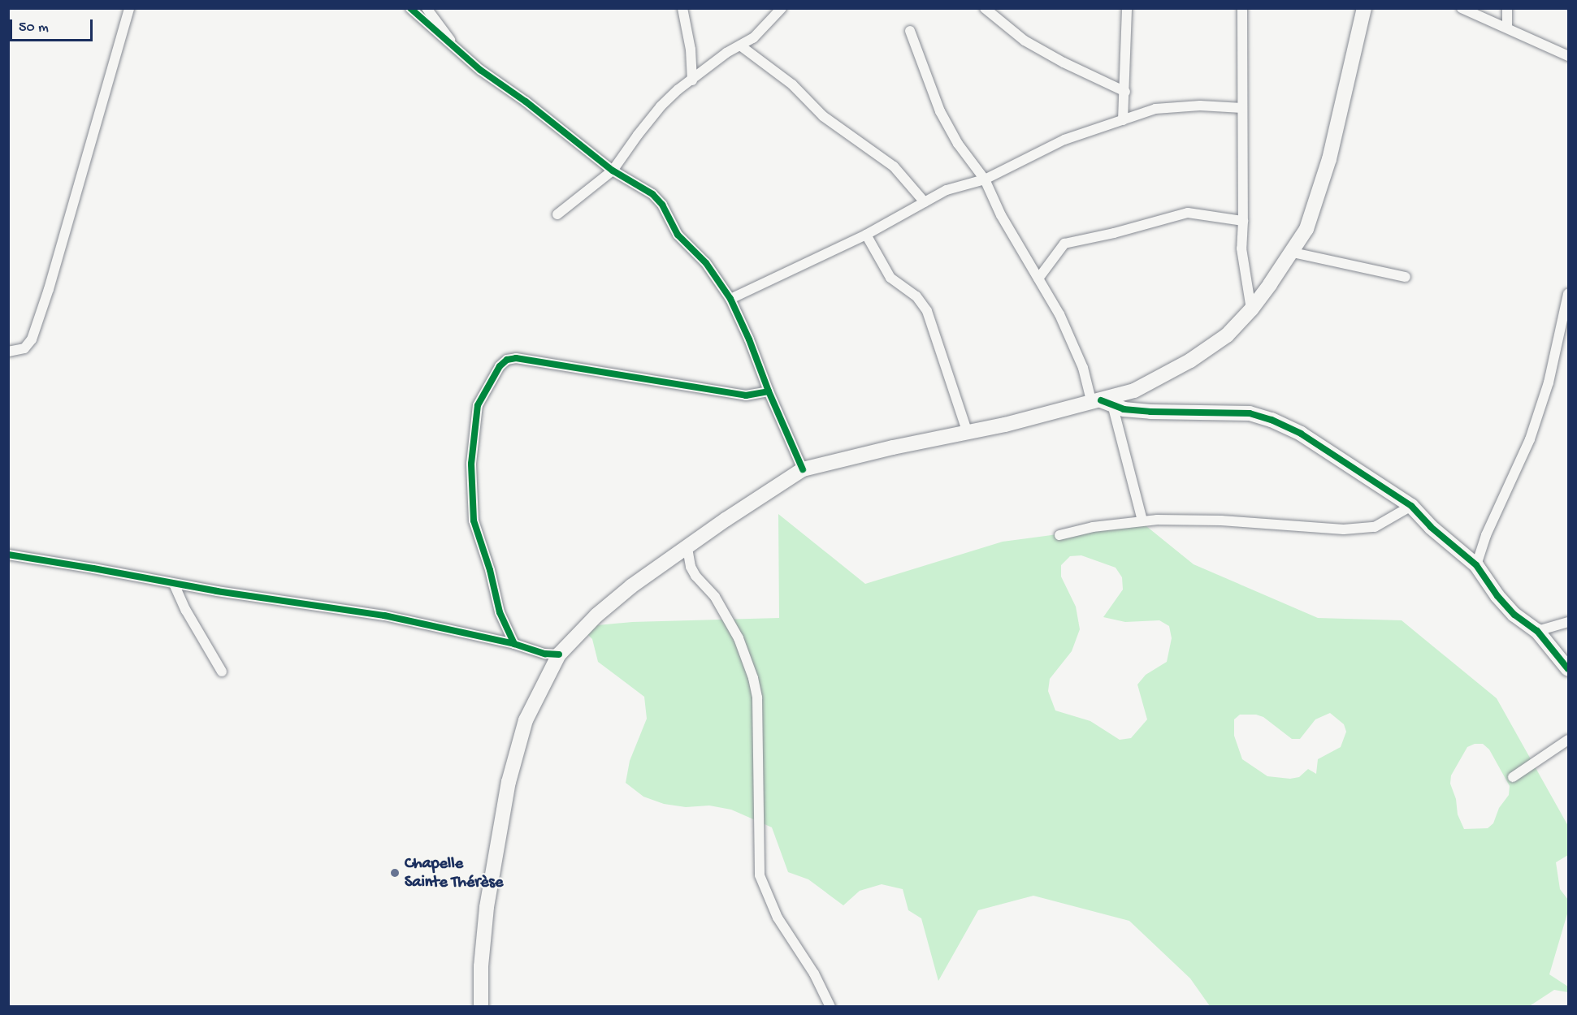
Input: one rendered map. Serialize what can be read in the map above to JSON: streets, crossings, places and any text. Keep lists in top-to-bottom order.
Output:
{
  "places": ["Chapelle Sainte Thérèse"],
  "scale_bar": "50 m"
}
